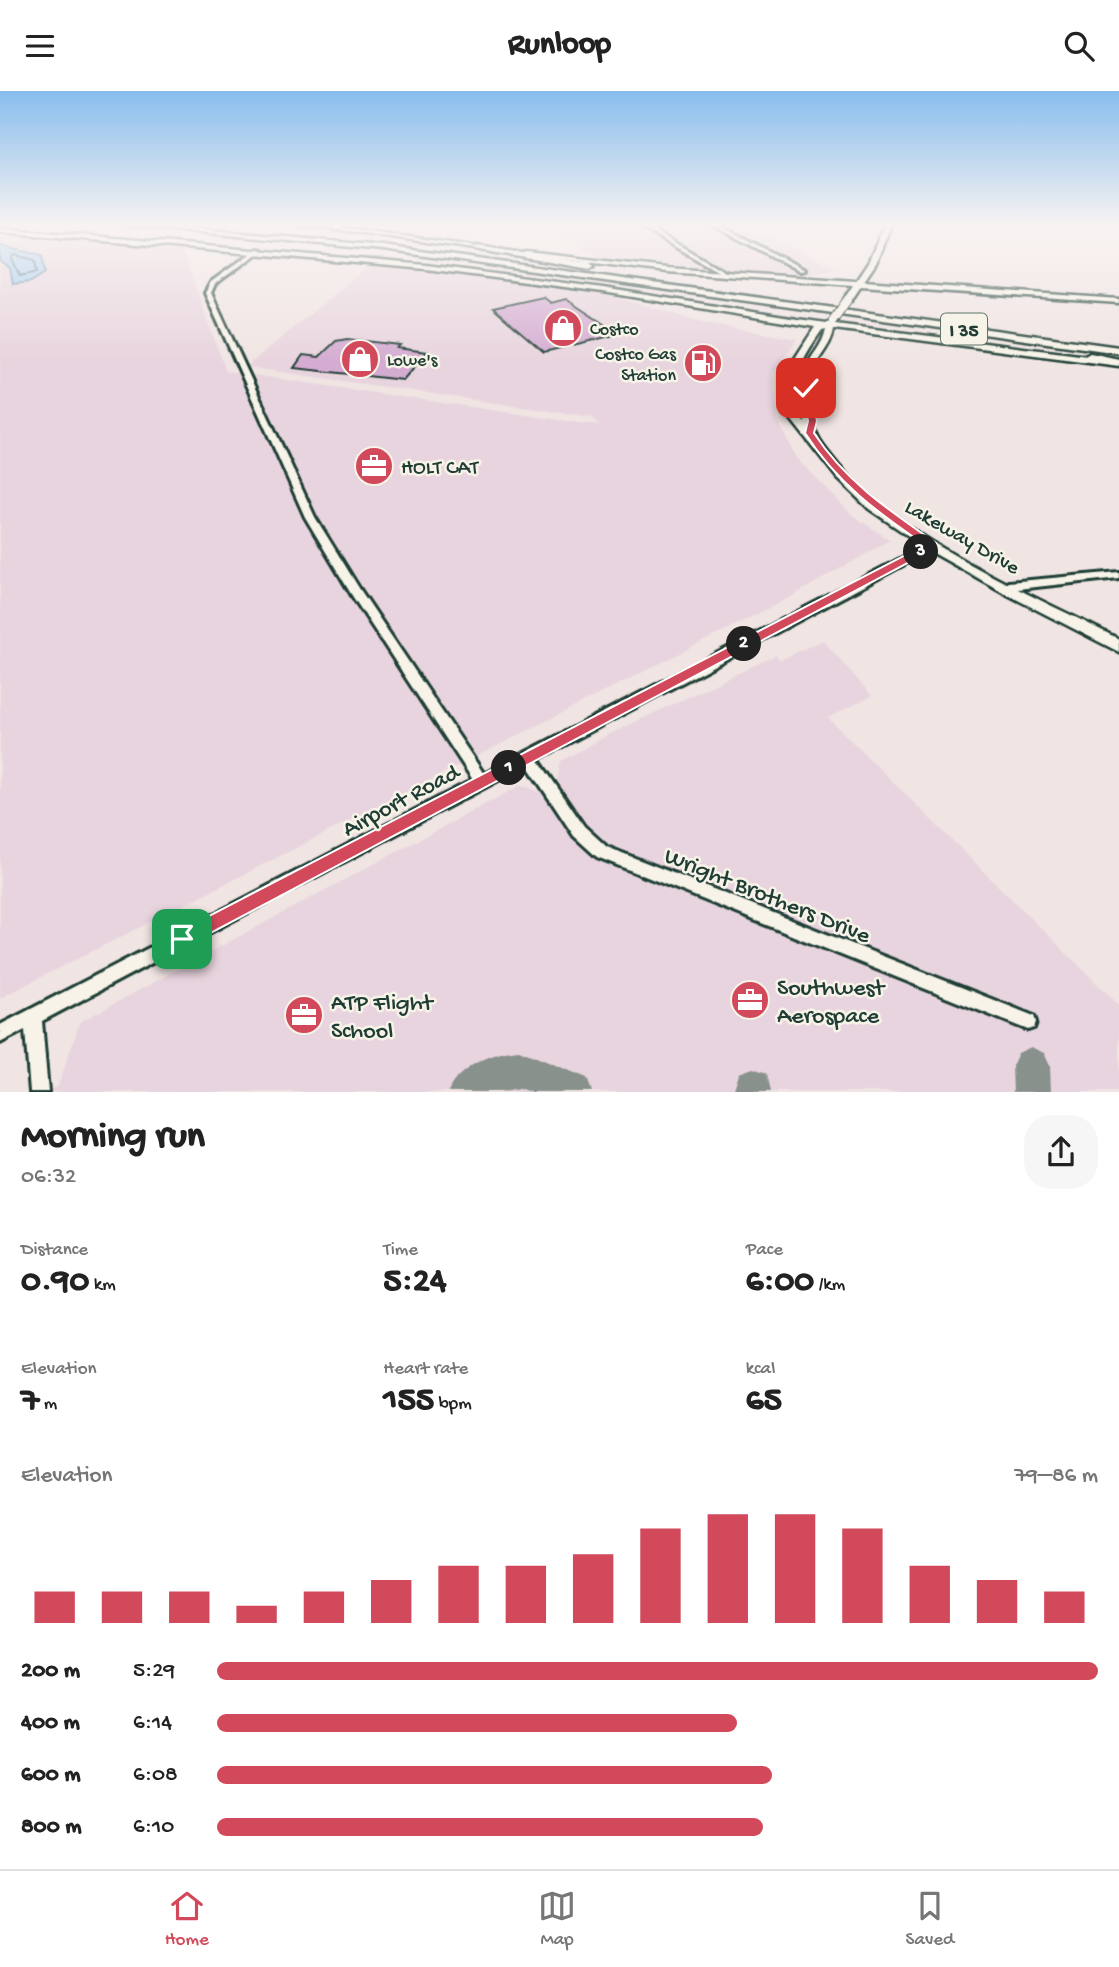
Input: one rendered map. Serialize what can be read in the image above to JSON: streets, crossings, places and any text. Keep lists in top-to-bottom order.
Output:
{
  "streets": {
    "highway": ["I 35"],
    "main road": ["Lakeway Drive"],
    "street": ["Airport Road", "Wright Brothers Drive"]
  },
  "crossings": [
    ["Lakeway Drive", "Airport Road"],
    ["Airport Road", "Wright Brothers Drive"]
  ],
  "places": {
    "shop": ["Costco", "Lowe's"],
    "fuel station": ["Costco Gas Station"],
    "office": ["HOLT CAT", "Southwest Aerospace", "ATP Flight School"]
  },
  "page": {
    "header": "Runloop",
    "pins": ["3", "2", "1"],
    "heading": ["Morning run", "06:32"],
    "stats": [
      ["Distance", "0.90 km"],
      ["Time", "5:24"],
      ["Pace", "6:00 /km"],
      ["Elevation", "7 m"],
      ["Heart rate", "155 bpm"],
      ["kcal", "65"]
    ],
    "chart": ["Elevation", "79–86 m"],
    "list": [
      {
        "name": "200 m",
        "note": "5:29"
      },
      {
        "name": "400 m",
        "note": "6:14"
      },
      {
        "name": "600 m",
        "note": "6:08"
      },
      {
        "name": "800 m",
        "note": "6:10"
      }
    ],
    "tabs": ["Home", "Map", "Saved"]
  }
}
